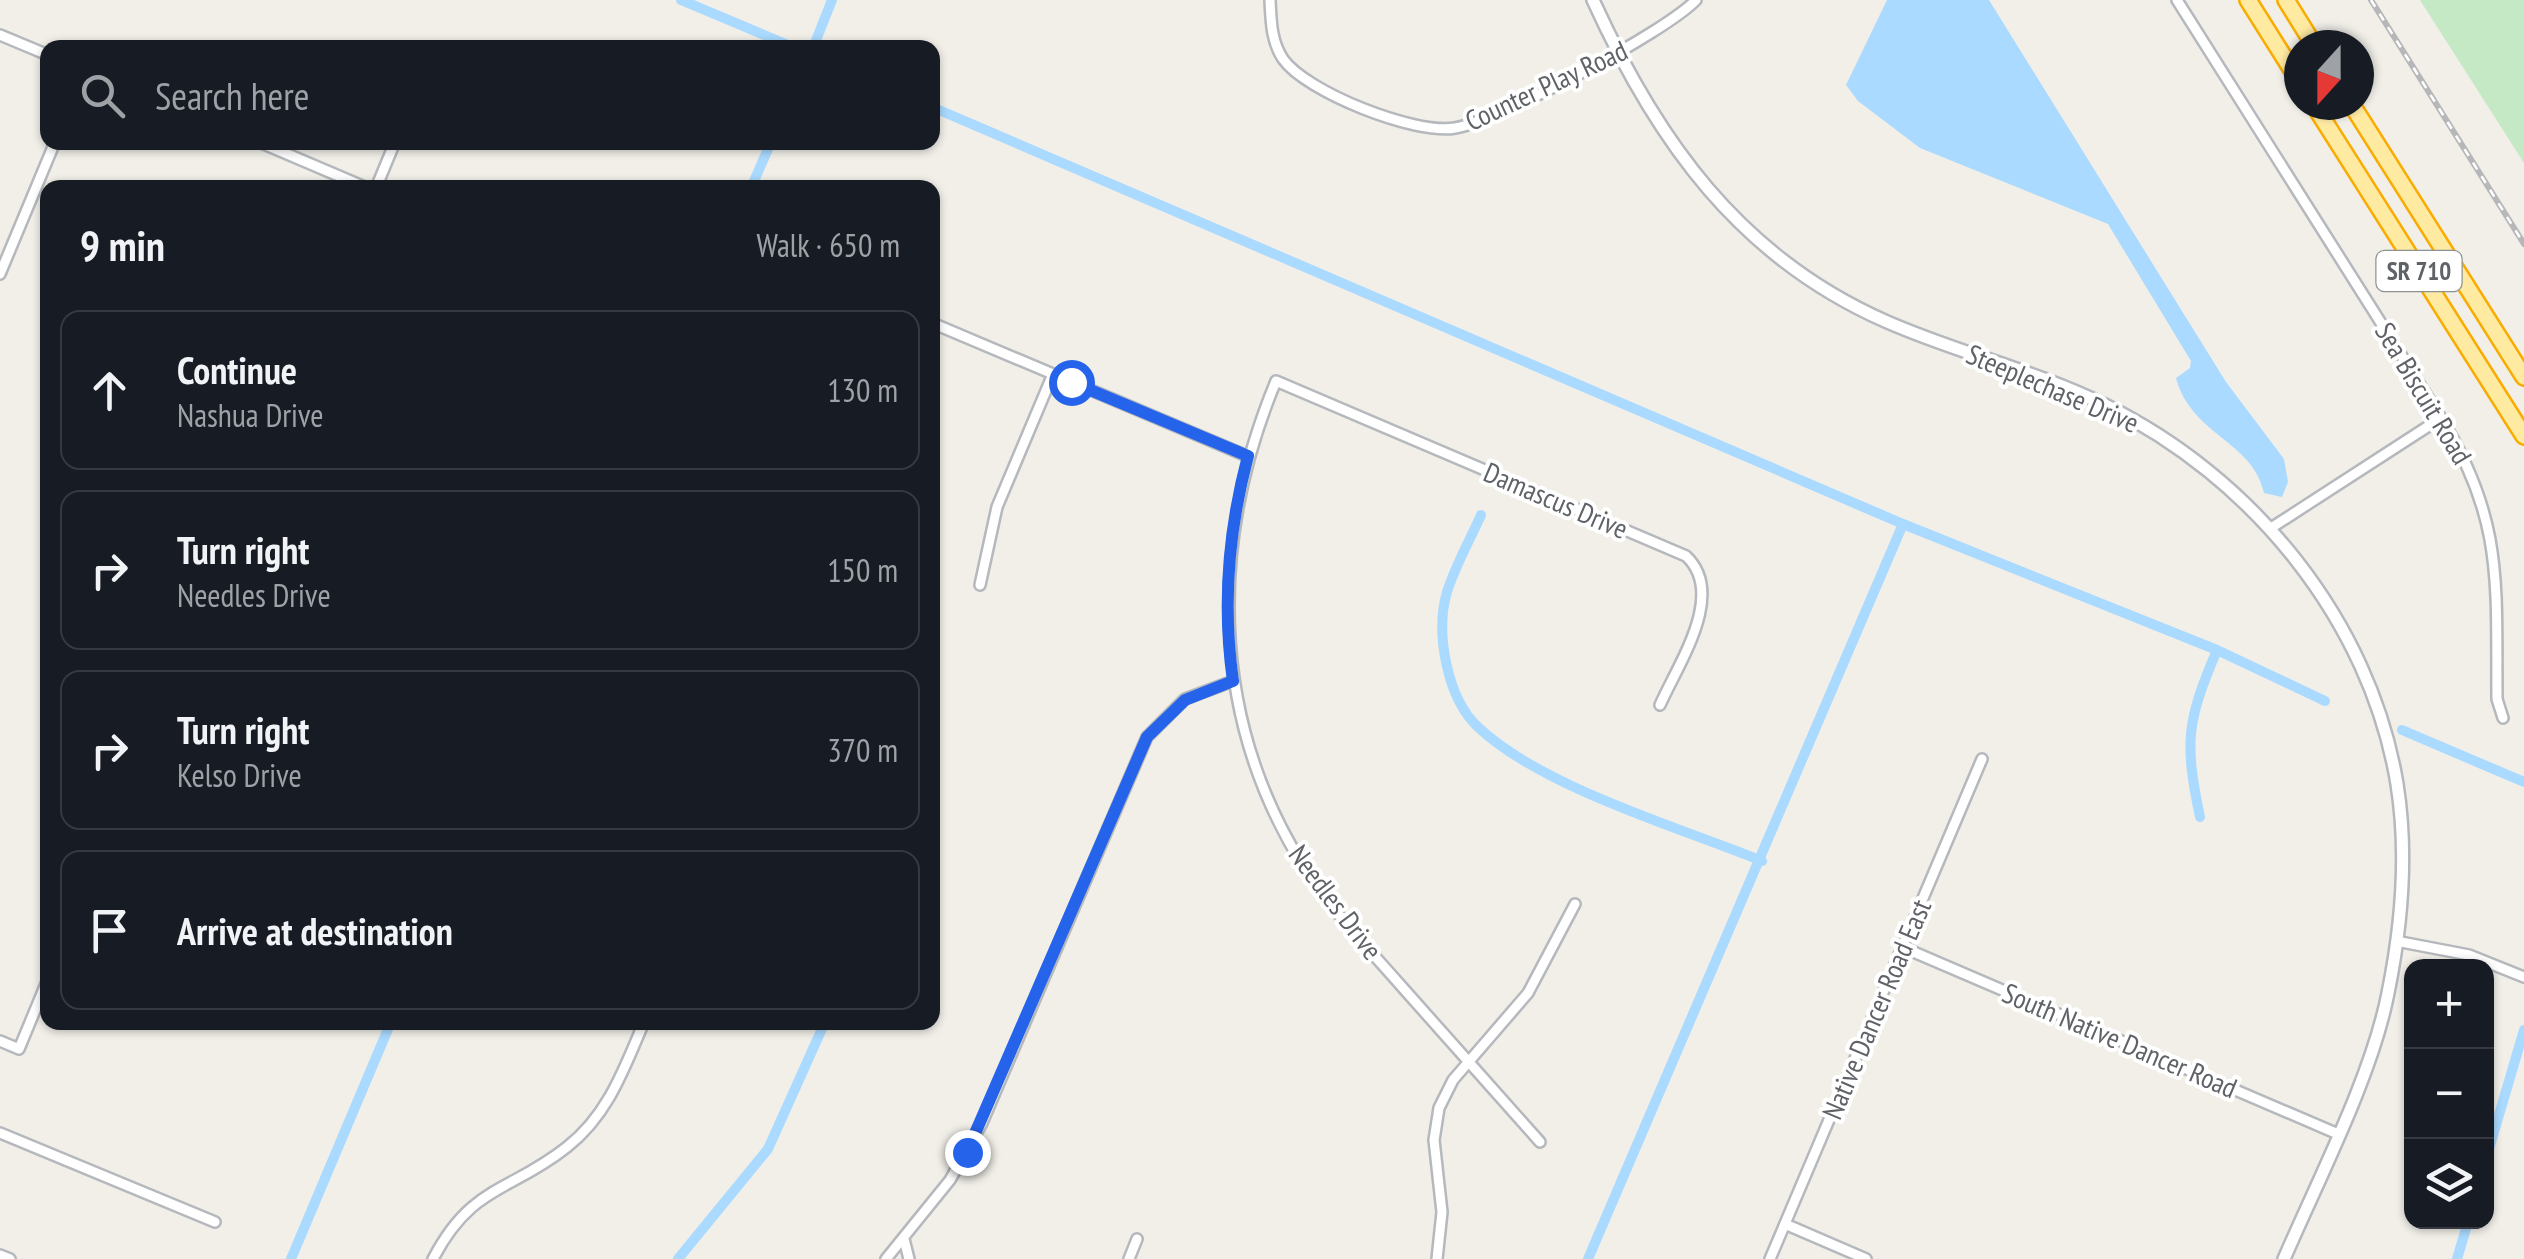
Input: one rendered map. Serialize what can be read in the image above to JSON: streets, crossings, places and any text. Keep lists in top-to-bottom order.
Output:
{
  "streets": {
    "highway": ["SR 710"],
    "street": [
      "Counter Play Road",
      "Steeplechase Drive",
      "Sea Biscuit Road",
      "Damascus Drive",
      "Needles Drive",
      "Native Dancer Road East",
      "South Native Dancer Road"
    ]
  },
  "crossings": [
    ["Counter Play Road", "Steeplechase Drive"],
    ["Steeplechase Drive", "South Native Dancer Road"],
    ["Damascus Drive", "Needles Drive"],
    ["Native Dancer Road East", "South Native Dancer Road"]
  ],
  "north": "bottom",
  "page": {
    "search": "Search here",
    "heading": ["9 min", "Walk · 650 m"],
    "list": [
      ["Continue", "Nashua Drive", "130 m"],
      ["Turn right", "Needles Drive", "150 m"],
      ["Turn right", "Kelso Drive", "370 m"],
      "Arrive at destination"
    ],
    "map_buttons": ["+", "−"]
  }
}
